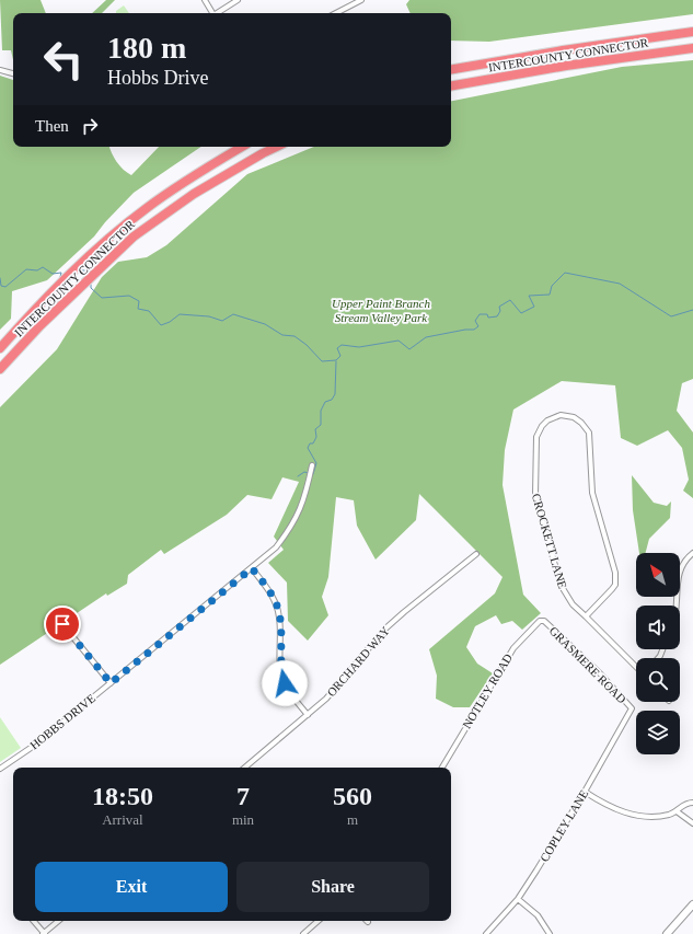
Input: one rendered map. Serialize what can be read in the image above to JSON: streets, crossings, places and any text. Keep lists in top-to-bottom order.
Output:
{
  "streets": {
    "highway": ["INTERCOUNTY CONNECTOR"],
    "street": [
      "CROCKETT LANE",
      "ORCHARD WAY",
      "GRASMERE ROAD",
      "NOTLEY ROAD",
      "HOBBS DRIVE",
      "COPLEY LANE"
    ]
  },
  "crossings": [
    ["GRASMERE ROAD", "NOTLEY ROAD"],
    ["GRASMERE ROAD", "COPLEY LANE"]
  ],
  "parks": ["Upper Paint Branch Stream Valley Park"],
  "north": "top left",
  "page": {
    "turn": ["180 m", "Hobbs Drive"],
    "then": "Then",
    "eta": [
      "18:50",
      "Arrival",
      "7",
      "min",
      "560",
      "m"
    ],
    "buttons": ["Exit", "Share"]
  }
}
